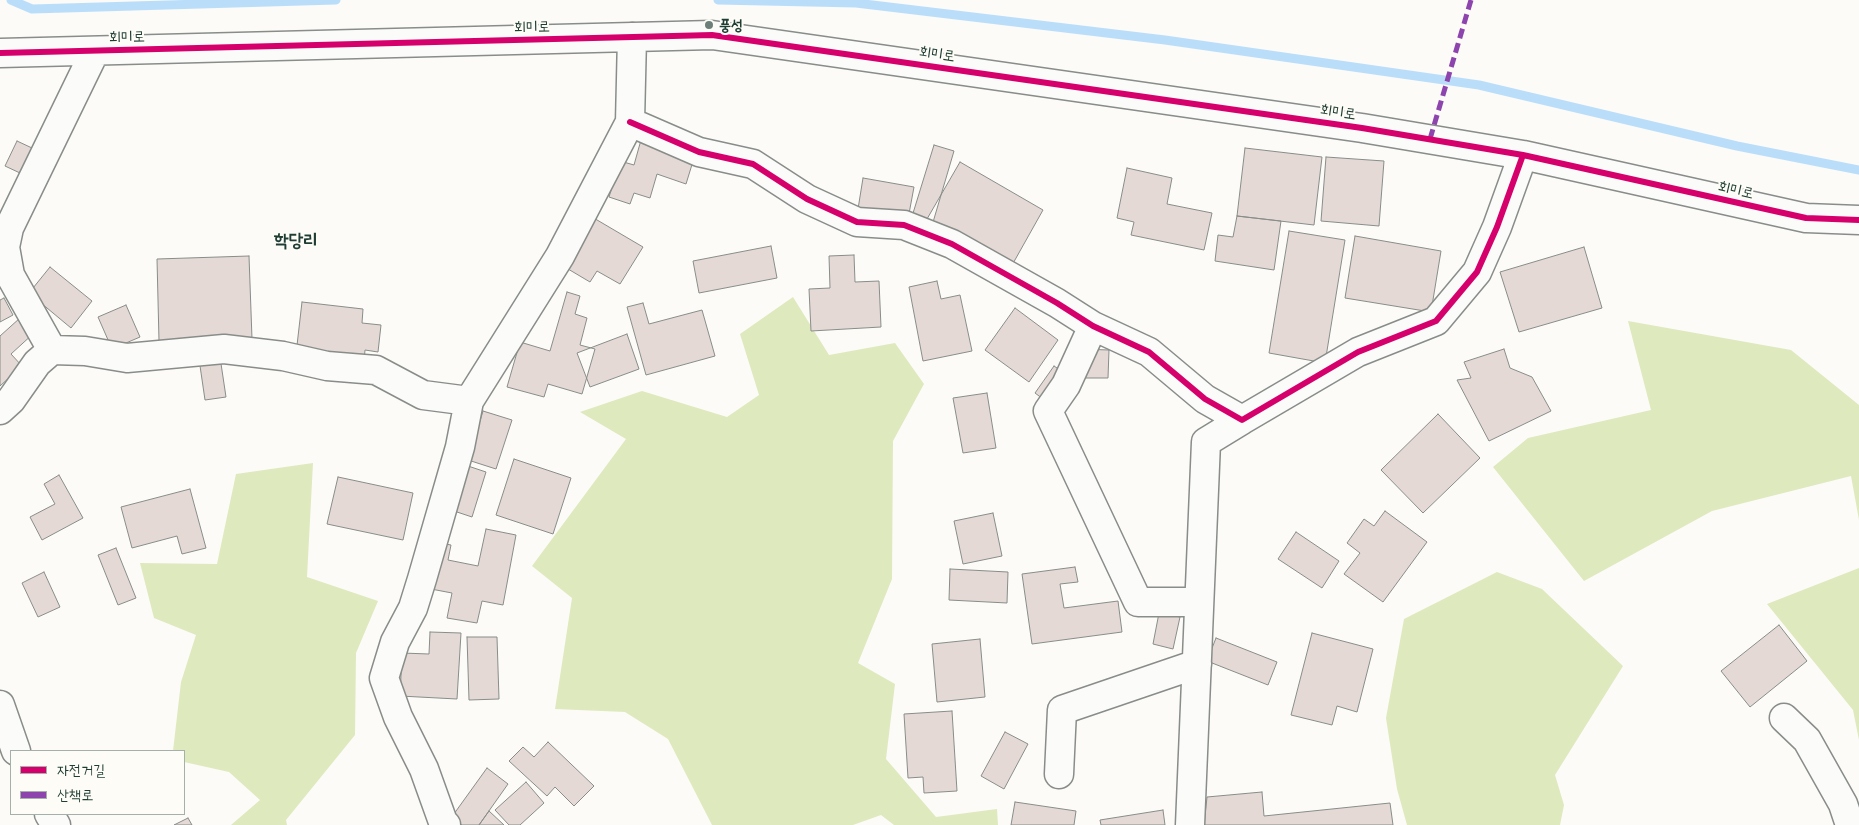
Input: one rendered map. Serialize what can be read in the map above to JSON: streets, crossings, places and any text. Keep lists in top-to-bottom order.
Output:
{
  "streets": {
    "street": ["회미로"]
  },
  "districts": ["학당리"],
  "places": ["풍성"],
  "legend": ["자전거길", "산책로"]
}
